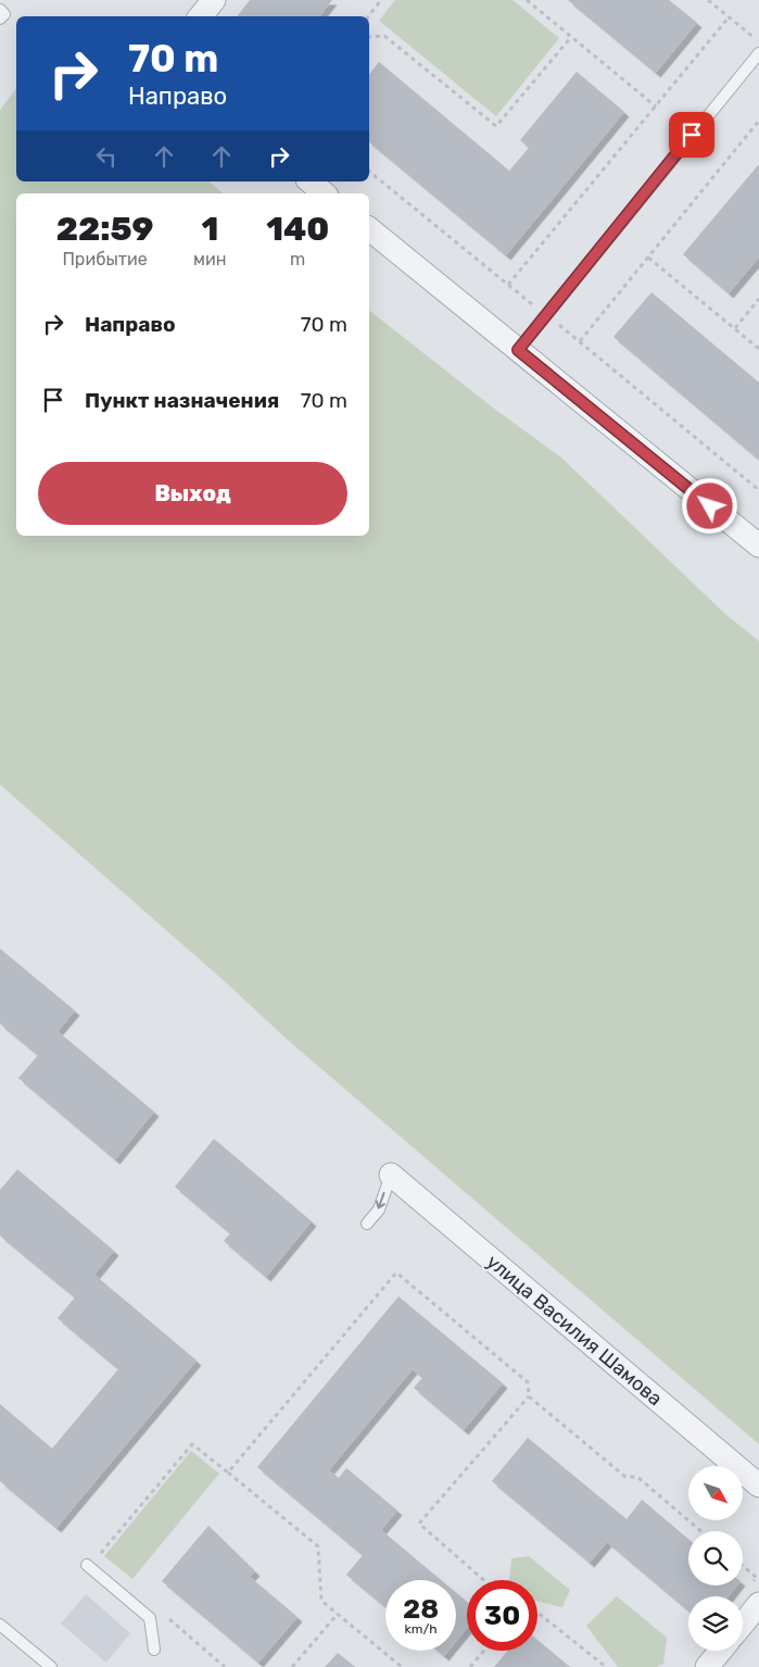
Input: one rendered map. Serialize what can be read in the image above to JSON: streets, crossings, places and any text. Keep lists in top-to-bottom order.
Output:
{
  "streets": {
    "street": ["улица Василия Шамова"]
  },
  "north": "bottom right",
  "page": {
    "turn": ["70 m", "Направо"],
    "eta": [
      "22:59",
      "Прибытие",
      "1",
      "мин",
      "140",
      "m"
    ],
    "list": [
      {
        "name": "Направо",
        "value": "70 m"
      },
      {
        "name": "Пункт назначения",
        "value": "70 m"
      }
    ],
    "buttons": "Выход",
    "speed": "28 km/h",
    "limit": "30"
  }
}
